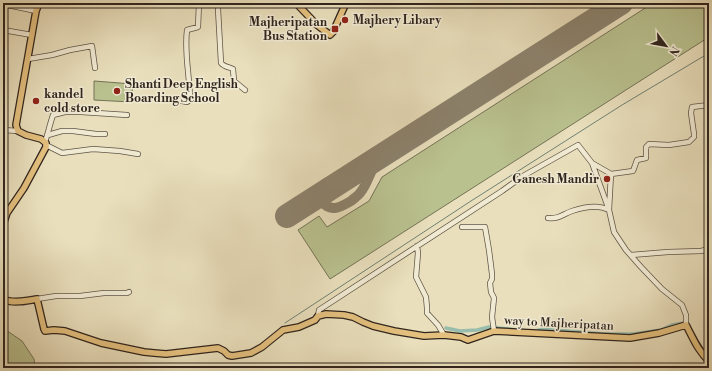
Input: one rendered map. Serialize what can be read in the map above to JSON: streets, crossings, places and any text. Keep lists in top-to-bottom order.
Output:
{
  "streets": {
    "main road": ["way to Majheripatan"]
  },
  "places": {
    "other": [
      "Majhery Libary",
      "Shanti Deep English Boarding School",
      "kandel cold store",
      "Ganesh Mandir"
    ],
    "transit": ["Majheripatan Bus Station"]
  },
  "north": "bottom right"
}
